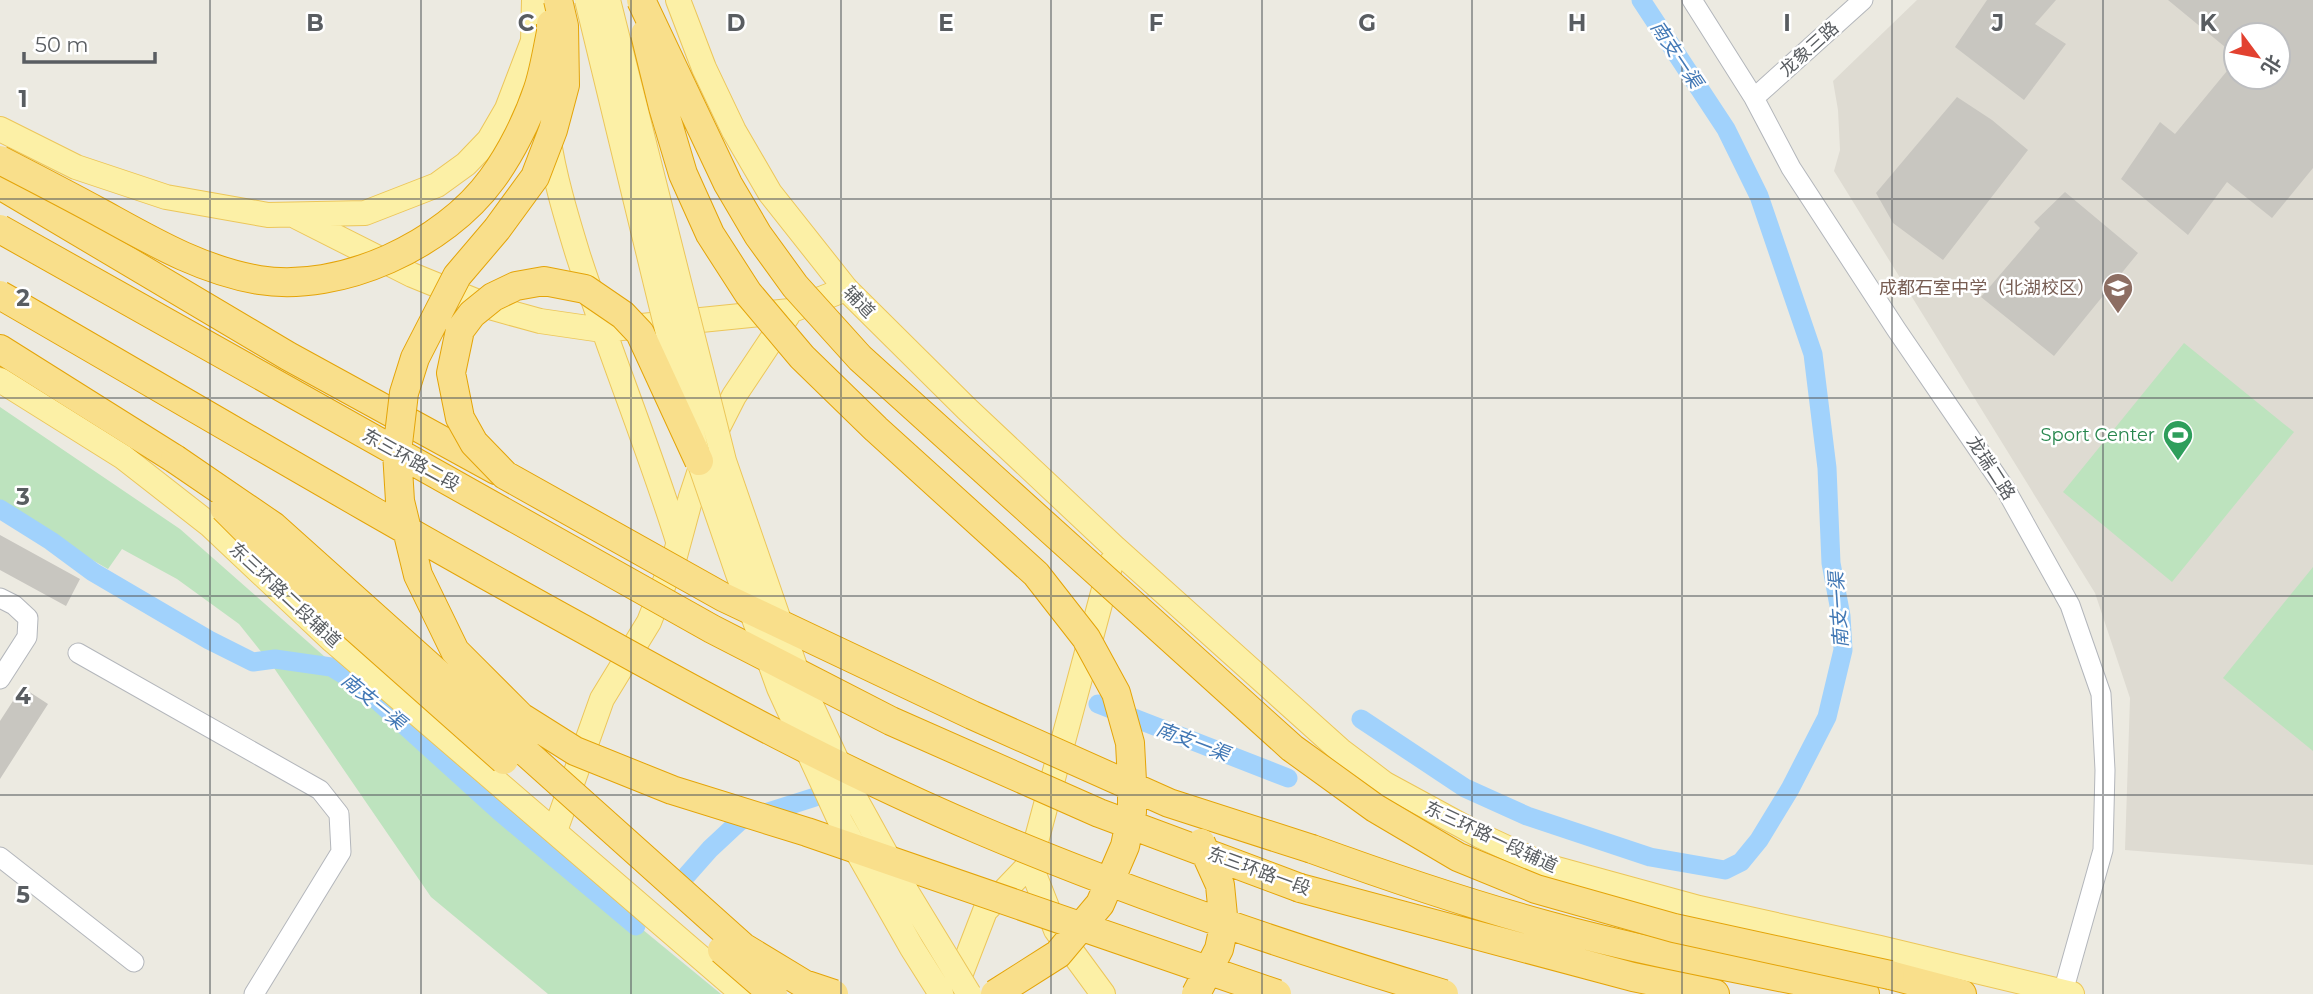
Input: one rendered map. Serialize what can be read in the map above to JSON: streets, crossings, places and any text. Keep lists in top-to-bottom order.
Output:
{
  "streets": {
    "highway": ["东三环路二段", "东三环路一段"],
    "main road": ["辅道", "东三环路二段辅道", "东三环路一段辅道"],
    "street": ["龙象三路", "龙瑞二路"]
  },
  "crossings": [
    ["龙象三路", "龙瑞二路"],
    ["辅道", "东三环路一段辅道"],
    ["东三环路二段", "东三环路一段"],
    ["龙瑞二路", "东三环路一段辅道"]
  ],
  "water": ["南支一渠"],
  "places": {
    "school or university": ["成都石室中学（北湖校区）"],
    "sports": ["Sport Center"]
  },
  "scale_bar": "50 m",
  "north": "bottom right",
  "grid": {
    "columns": [
      "B",
      "C",
      "D",
      "E",
      "F",
      "G",
      "H",
      "I",
      "J",
      "K"
    ],
    "rows": [
      "1",
      "2",
      "3",
      "4",
      "5"
    ]
  }
}
